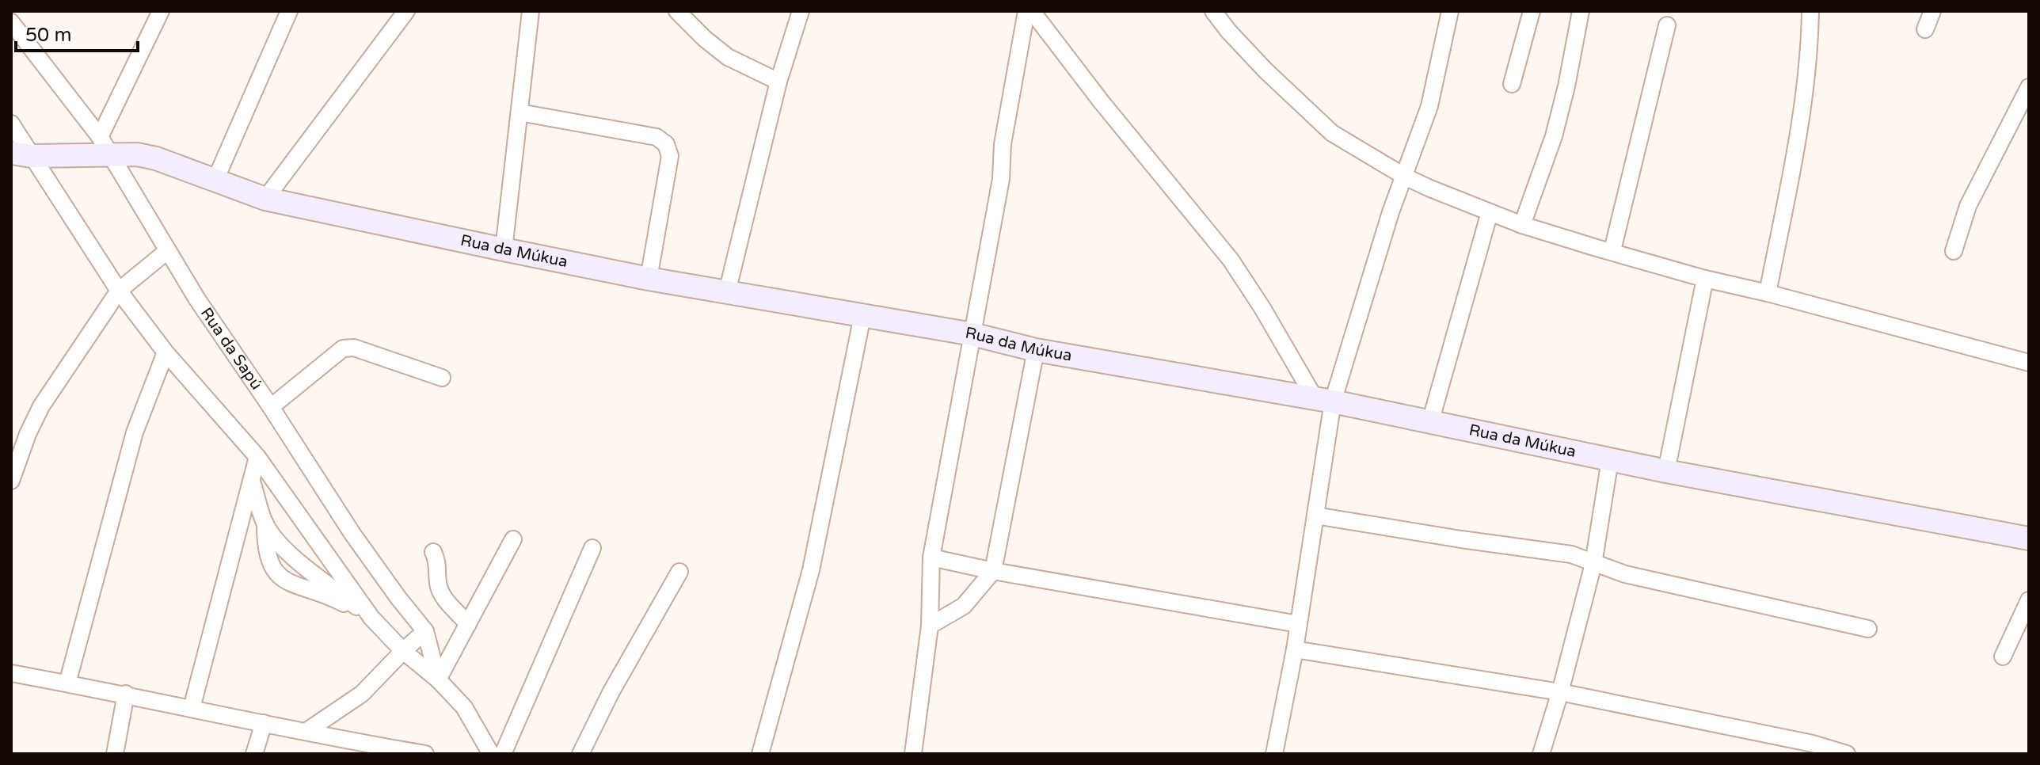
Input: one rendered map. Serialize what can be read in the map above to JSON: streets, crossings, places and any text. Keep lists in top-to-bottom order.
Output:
{
  "streets": {
    "street": ["Rua da Múkua", "Rua da Sapú"]
  },
  "crossings": [
    ["Rua da Múkua", "Rua da Sapú"]
  ],
  "scale_bar": "50 m"
}
